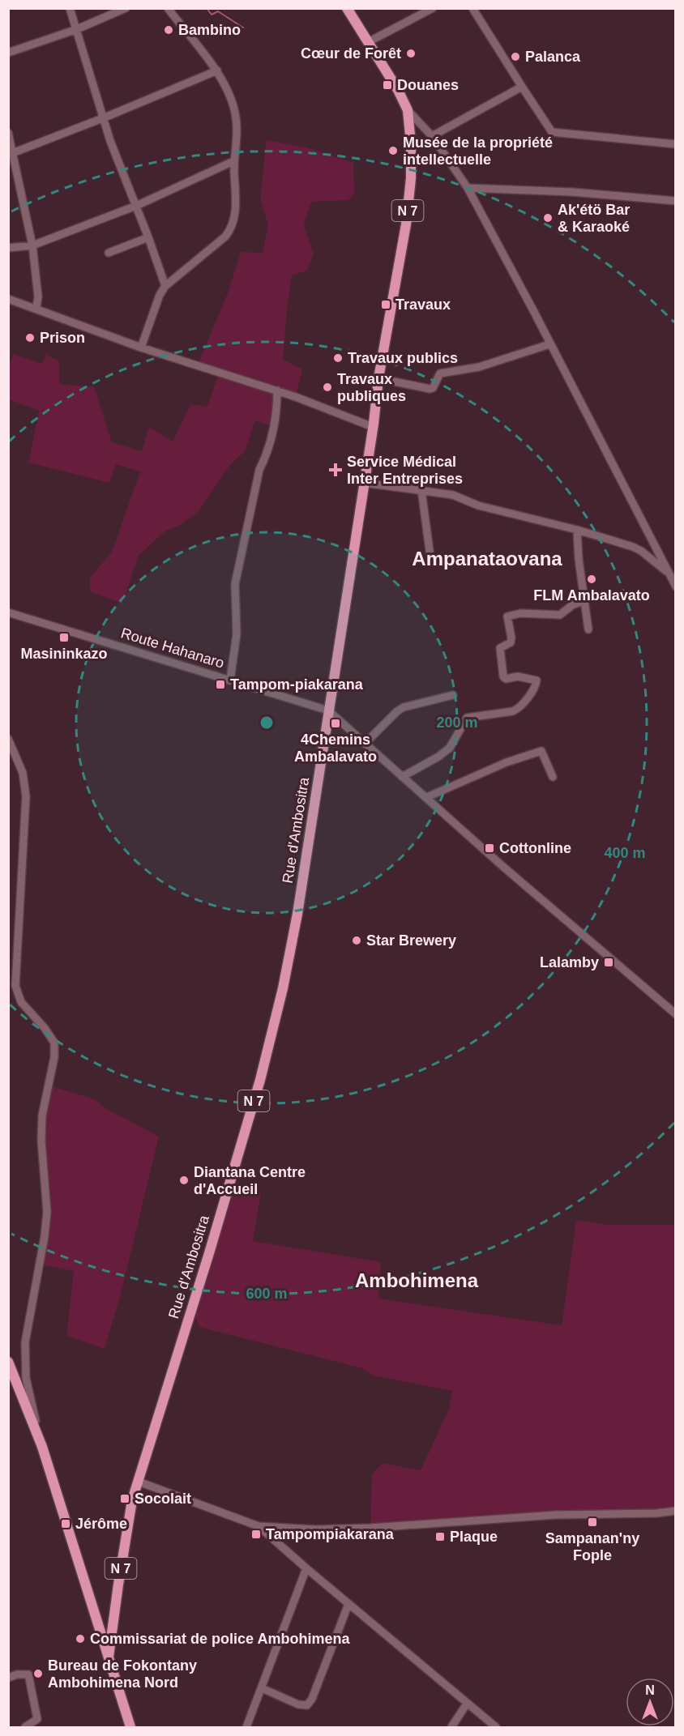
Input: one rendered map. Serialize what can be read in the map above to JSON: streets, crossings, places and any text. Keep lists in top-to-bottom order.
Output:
{
  "streets": {
    "main road": ["N 7", "Rue d'Ambositra"],
    "street": ["Route Hahanaro"]
  },
  "crossings": [
    ["N 7", "Rue d'Ambositra"],
    ["Route Hahanaro", "Rue d'Ambositra"]
  ],
  "districts": ["Ampanataovana", "Ambohimena"],
  "places": {
    "other": [
      "Bambino",
      "Cœur de Forêt",
      "Palanca",
      "Musée de la propriété intellectuelle",
      "Ak'étö Bar & Karaoké",
      "Prison",
      "Travaux publics",
      "Travaux publiques",
      "FLM Ambalavato",
      "Star Brewery",
      "Diantana Centre d'Accueil",
      "Commissariat de police Ambohimena",
      "Bureau de Fokontany Ambohimena Nord"
    ],
    "transit": [
      "Douanes",
      "Travaux",
      "Masininkazo",
      "Tampom-piakarana",
      "4Chemins Ambalavato",
      "Cottonline",
      "Lalamby",
      "Socolait",
      "Sampanan'ny Fople",
      "Jérôme",
      "Tampompiakarana",
      "Plaque"
    ],
    "health": ["Service Médical Inter Entreprises"]
  },
  "north": "top",
  "rings": ["200 m", "400 m", "600 m"]
}
